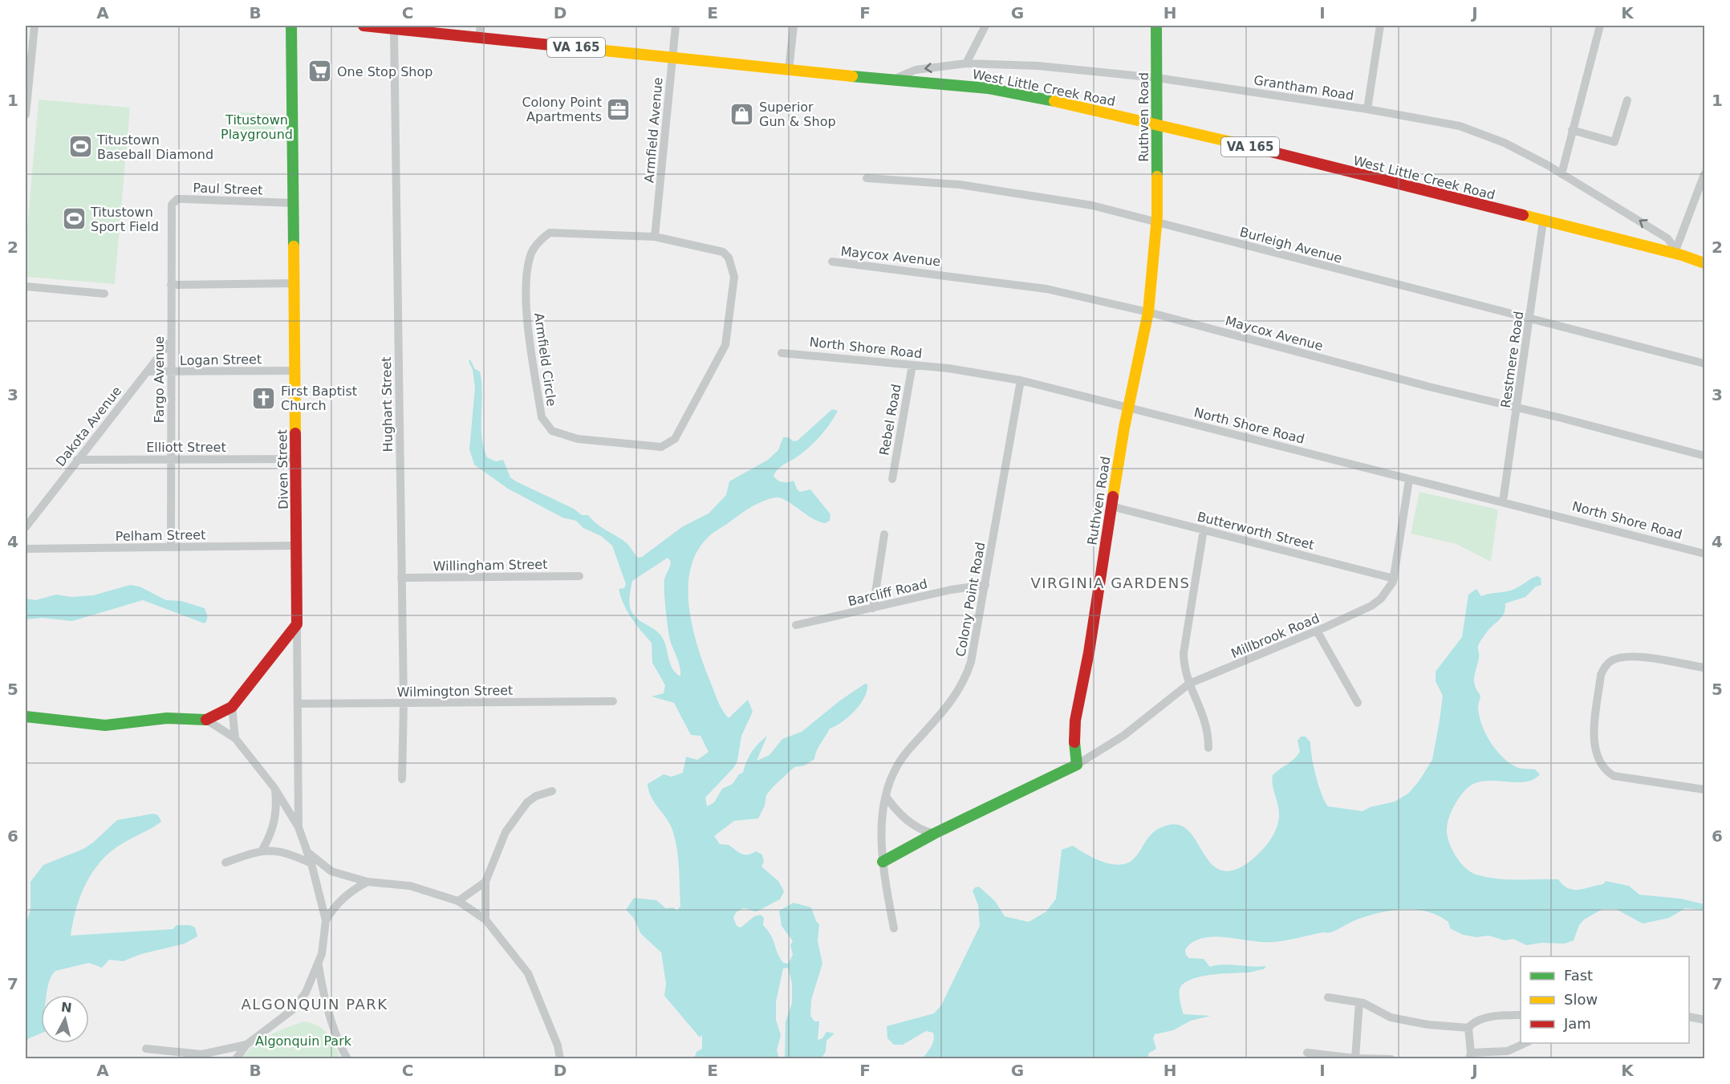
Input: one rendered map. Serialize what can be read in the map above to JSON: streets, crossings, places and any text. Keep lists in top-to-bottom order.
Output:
{
  "streets": {
    "street": [
      "VA 165",
      "West Little Creek Road",
      "Grantham Road",
      "Ruthven Road",
      "Armfield Avenue",
      "Paul Street",
      "Burleigh Avenue",
      "Maycox Avenue",
      "North Shore Road",
      "Logan Street",
      "Armfield Circle",
      "Restmere Road",
      "Fargo Avenue",
      "Hughart Street",
      "Rebel Road",
      "Dakota Avenue",
      "Elliott Street",
      "Diven Street",
      "Butterworth Street",
      "Pelham Street",
      "Willingham Street",
      "Barcliff Road",
      "Colony Point Road",
      "Millbrook Road",
      "Wilmington Street"
    ]
  },
  "crossings": [
    ["West Little Creek Road", "Grantham Road"],
    ["West Little Creek Road", "Ruthven Road"],
    ["West Little Creek Road", "Armfield Avenue"],
    ["West Little Creek Road", "Restmere Road"],
    ["West Little Creek Road", "Hughart Street"],
    ["Grantham Road", "Ruthven Road"],
    ["Ruthven Road", "Burleigh Avenue"],
    ["Ruthven Road", "Maycox Avenue"],
    ["Ruthven Road", "North Shore Road"],
    ["Ruthven Road", "Butterworth Street"],
    ["Ruthven Road", "Millbrook Road"],
    ["Armfield Avenue", "Armfield Circle"],
    ["Paul Street", "Fargo Avenue"],
    ["Paul Street", "Diven Street"],
    ["Burleigh Avenue", "Restmere Road"],
    ["Maycox Avenue", "Restmere Road"],
    ["North Shore Road", "Restmere Road"],
    ["North Shore Road", "Rebel Road"],
    ["North Shore Road", "Colony Point Road"],
    ["North Shore Road", "Millbrook Road"],
    ["Logan Street", "Fargo Avenue"],
    ["Logan Street", "Dakota Avenue"],
    ["Logan Street", "Diven Street"],
    ["Fargo Avenue", "Dakota Avenue"],
    ["Fargo Avenue", "Elliott Street"],
    ["Fargo Avenue", "Pelham Street"],
    ["Hughart Street", "Willingham Street"],
    ["Hughart Street", "Wilmington Street"],
    ["Dakota Avenue", "Elliott Street"],
    ["Elliott Street", "Diven Street"],
    ["Diven Street", "Pelham Street"],
    ["Diven Street", "Wilmington Street"],
    ["Butterworth Street", "Millbrook Road"],
    ["Barcliff Road", "Colony Point Road"]
  ],
  "districts": ["VIRGINIA GARDENS", "ALGONQUIN PARK"],
  "parks": ["Titustown Playground", "Algonquin Park"],
  "places": {
    "supermarket": ["One Stop Shop"],
    "office": ["Colony Point Apartments"],
    "shop": ["Superior Gun & Shop"],
    "sports": ["Titustown Baseball Diamond", "Titustown Sport Field"],
    "church": ["First Baptist Church"]
  },
  "legend": ["Fast", "Slow", "Jam"],
  "north": "top",
  "grid": {
    "columns": [
      "A",
      "B",
      "C",
      "D",
      "E",
      "F",
      "G",
      "H",
      "I",
      "J",
      "K"
    ],
    "rows": [
      "1",
      "2",
      "3",
      "4",
      "5",
      "6",
      "7"
    ]
  }
}
